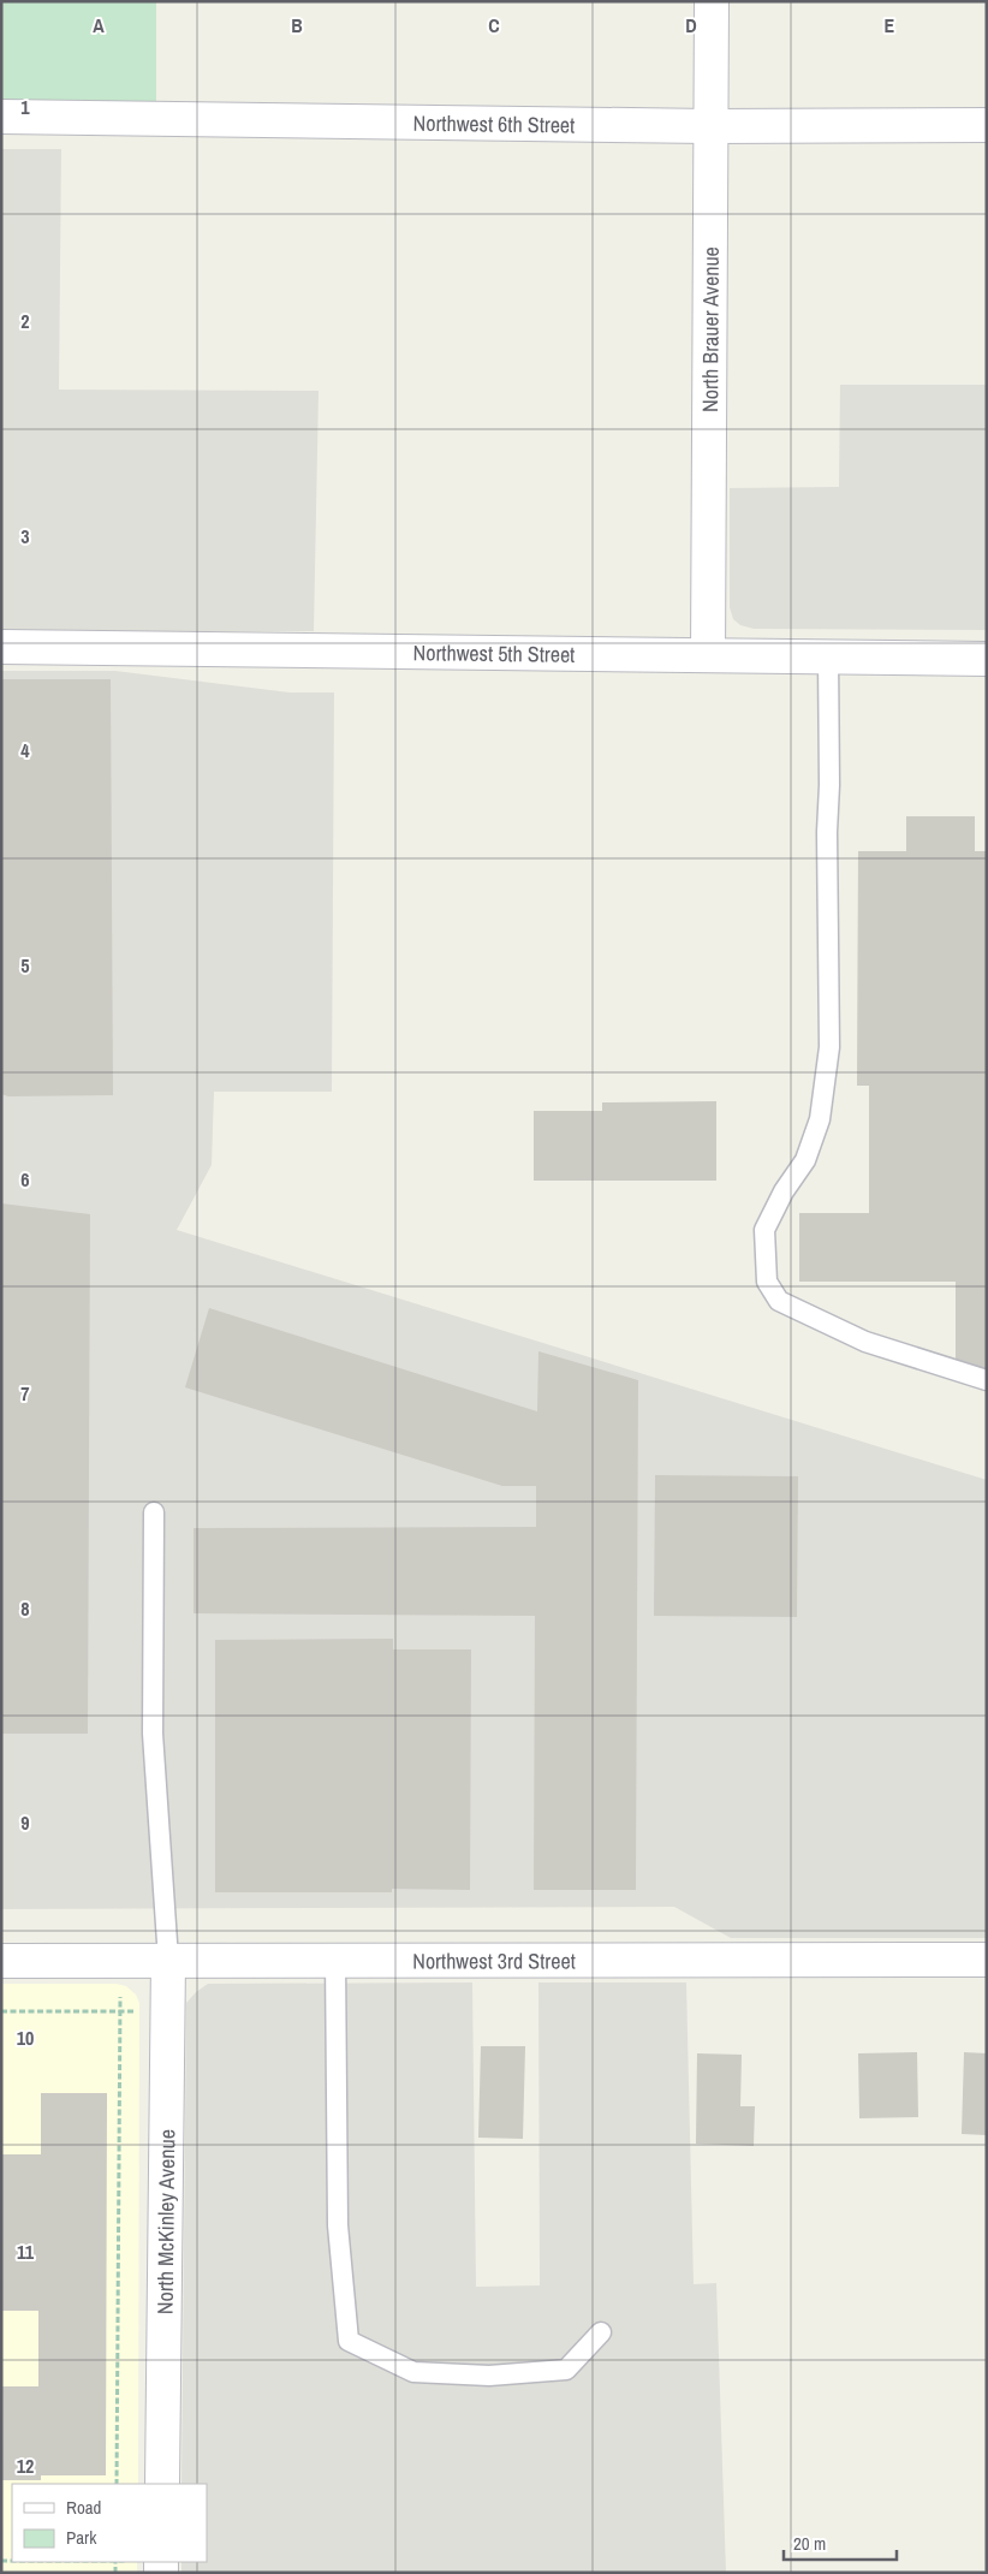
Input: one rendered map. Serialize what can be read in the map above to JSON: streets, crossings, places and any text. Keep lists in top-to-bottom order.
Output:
{
  "streets": {
    "street": [
      "Northwest 6th Street",
      "North Brauer Avenue",
      "Northwest 5th Street",
      "Northwest 3rd Street",
      "North McKinley Avenue"
    ]
  },
  "crossings": [
    ["Northwest 6th Street", "North Brauer Avenue"],
    ["North Brauer Avenue", "Northwest 5th Street"],
    ["Northwest 3rd Street", "North McKinley Avenue"]
  ],
  "legend": ["Road", "Park"],
  "scale_bar": "20 m",
  "grid": {
    "columns": [
      "A",
      "B",
      "C",
      "D",
      "E"
    ],
    "rows": [
      "1",
      "2",
      "3",
      "4",
      "5",
      "6",
      "7",
      "8",
      "9",
      "10",
      "11",
      "12"
    ]
  }
}
